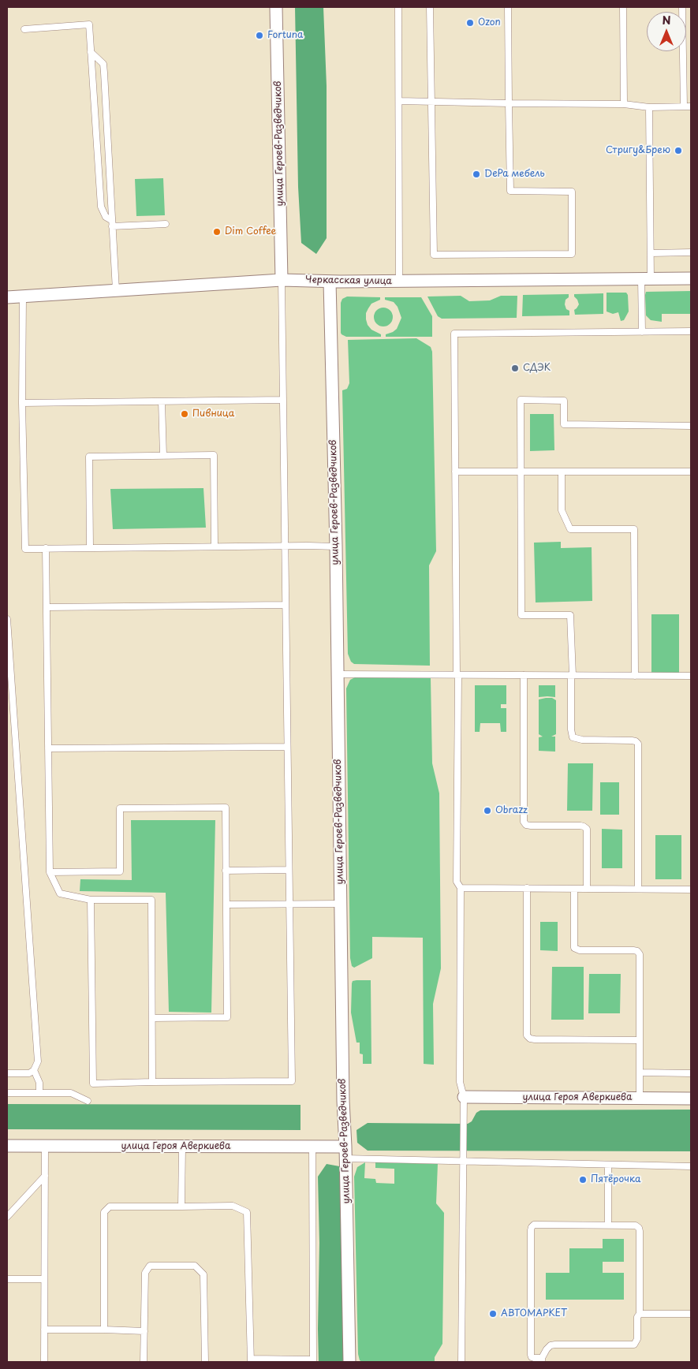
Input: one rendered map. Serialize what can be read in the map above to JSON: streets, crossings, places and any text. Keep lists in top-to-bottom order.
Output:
{
  "streets": {
    "street": ["улица Героев-Разведчиков", "Черкасская улица", "улица Героя Аверкиева"]
  },
  "crossings": [
    ["улица Героев-Разведчиков", "Черкасская улица"],
    ["улица Героев-Разведчиков", "улица Героя Аверкиева"]
  ],
  "places": [
    "Ozon",
    "Fortuna",
    "Стригу&Брею",
    "DePa мебель",
    "Dim Coffee",
    "СДЭК",
    "Пивница",
    "Obrazz",
    "Пятёрочка",
    "АВТОМАРКЕТ"
  ],
  "north": "top"
}
